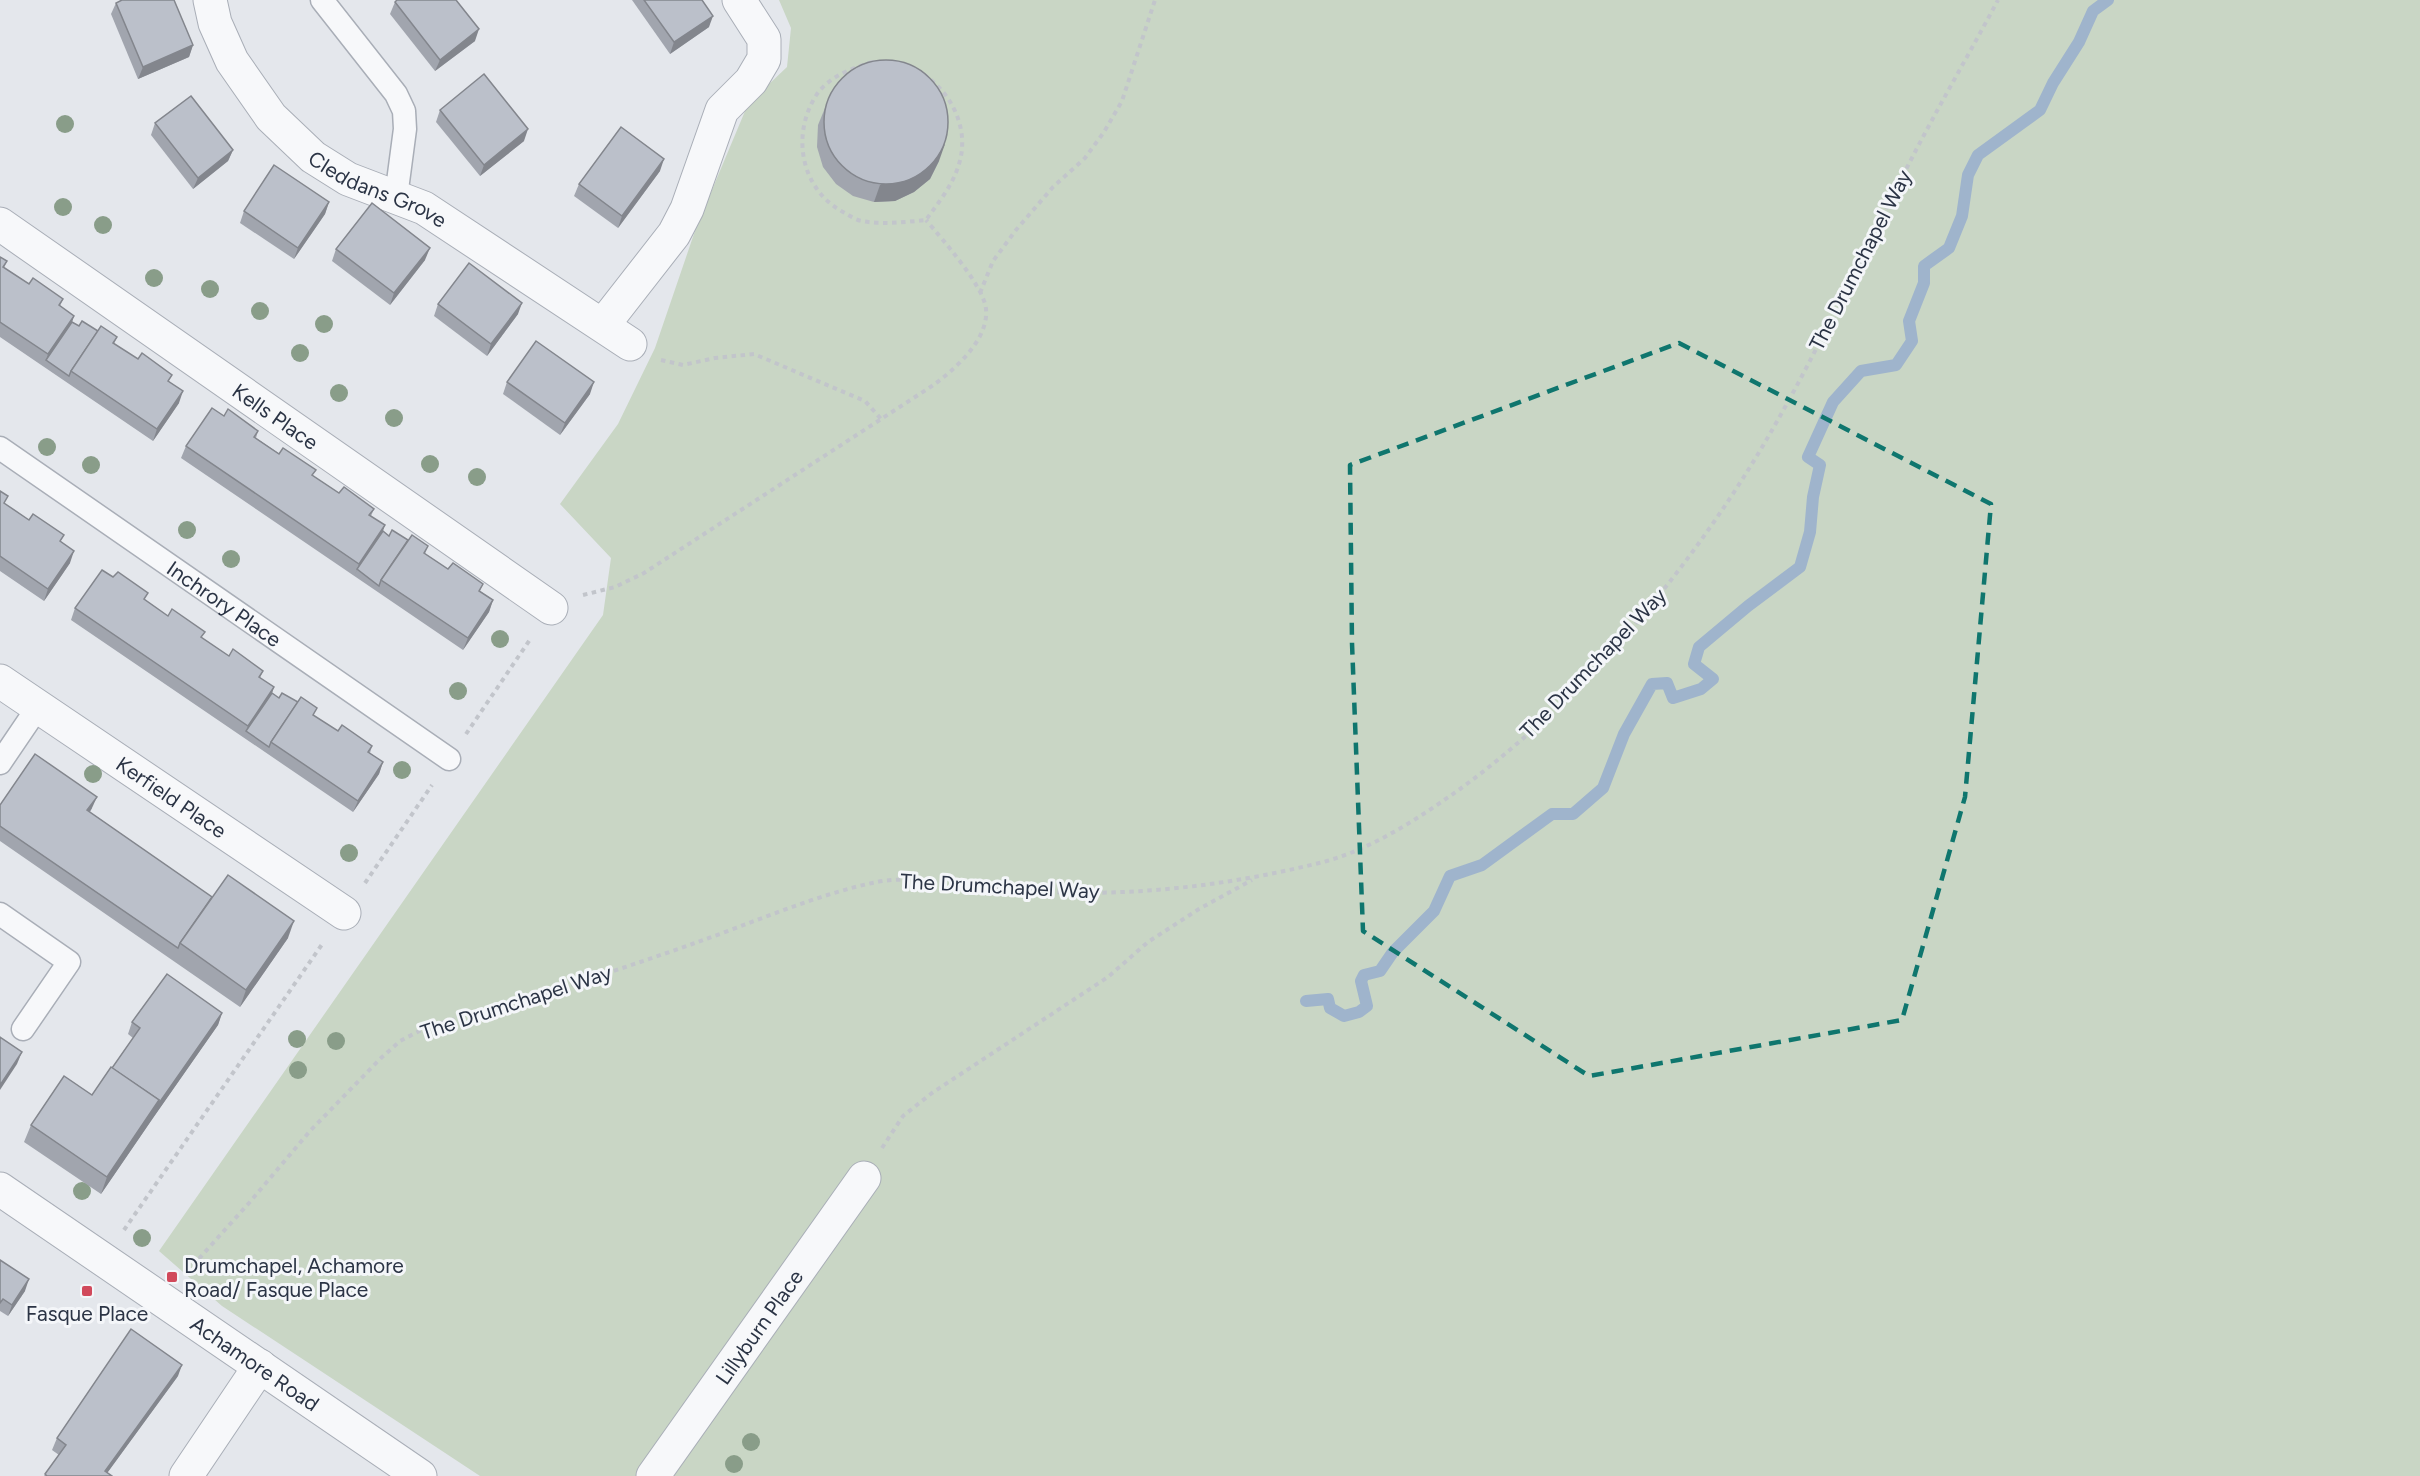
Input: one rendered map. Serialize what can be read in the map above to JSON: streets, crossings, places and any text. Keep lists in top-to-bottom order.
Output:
{
  "streets": {
    "street": [
      "Cleddans Grove",
      "Kells Place",
      "Kerfield Place",
      "Lillyburn Place",
      "Achamore Road"
    ],
    "lane": ["Inchrory Place"],
    "path": ["The Drumchapel Way"]
  },
  "crossings": [
    ["The Drumchapel Way", "Achamore Road"]
  ],
  "places": {
    "transit": ["Drumchapel, Achamore Road/ Fasque Place", "Fasque Place"]
  }
}
